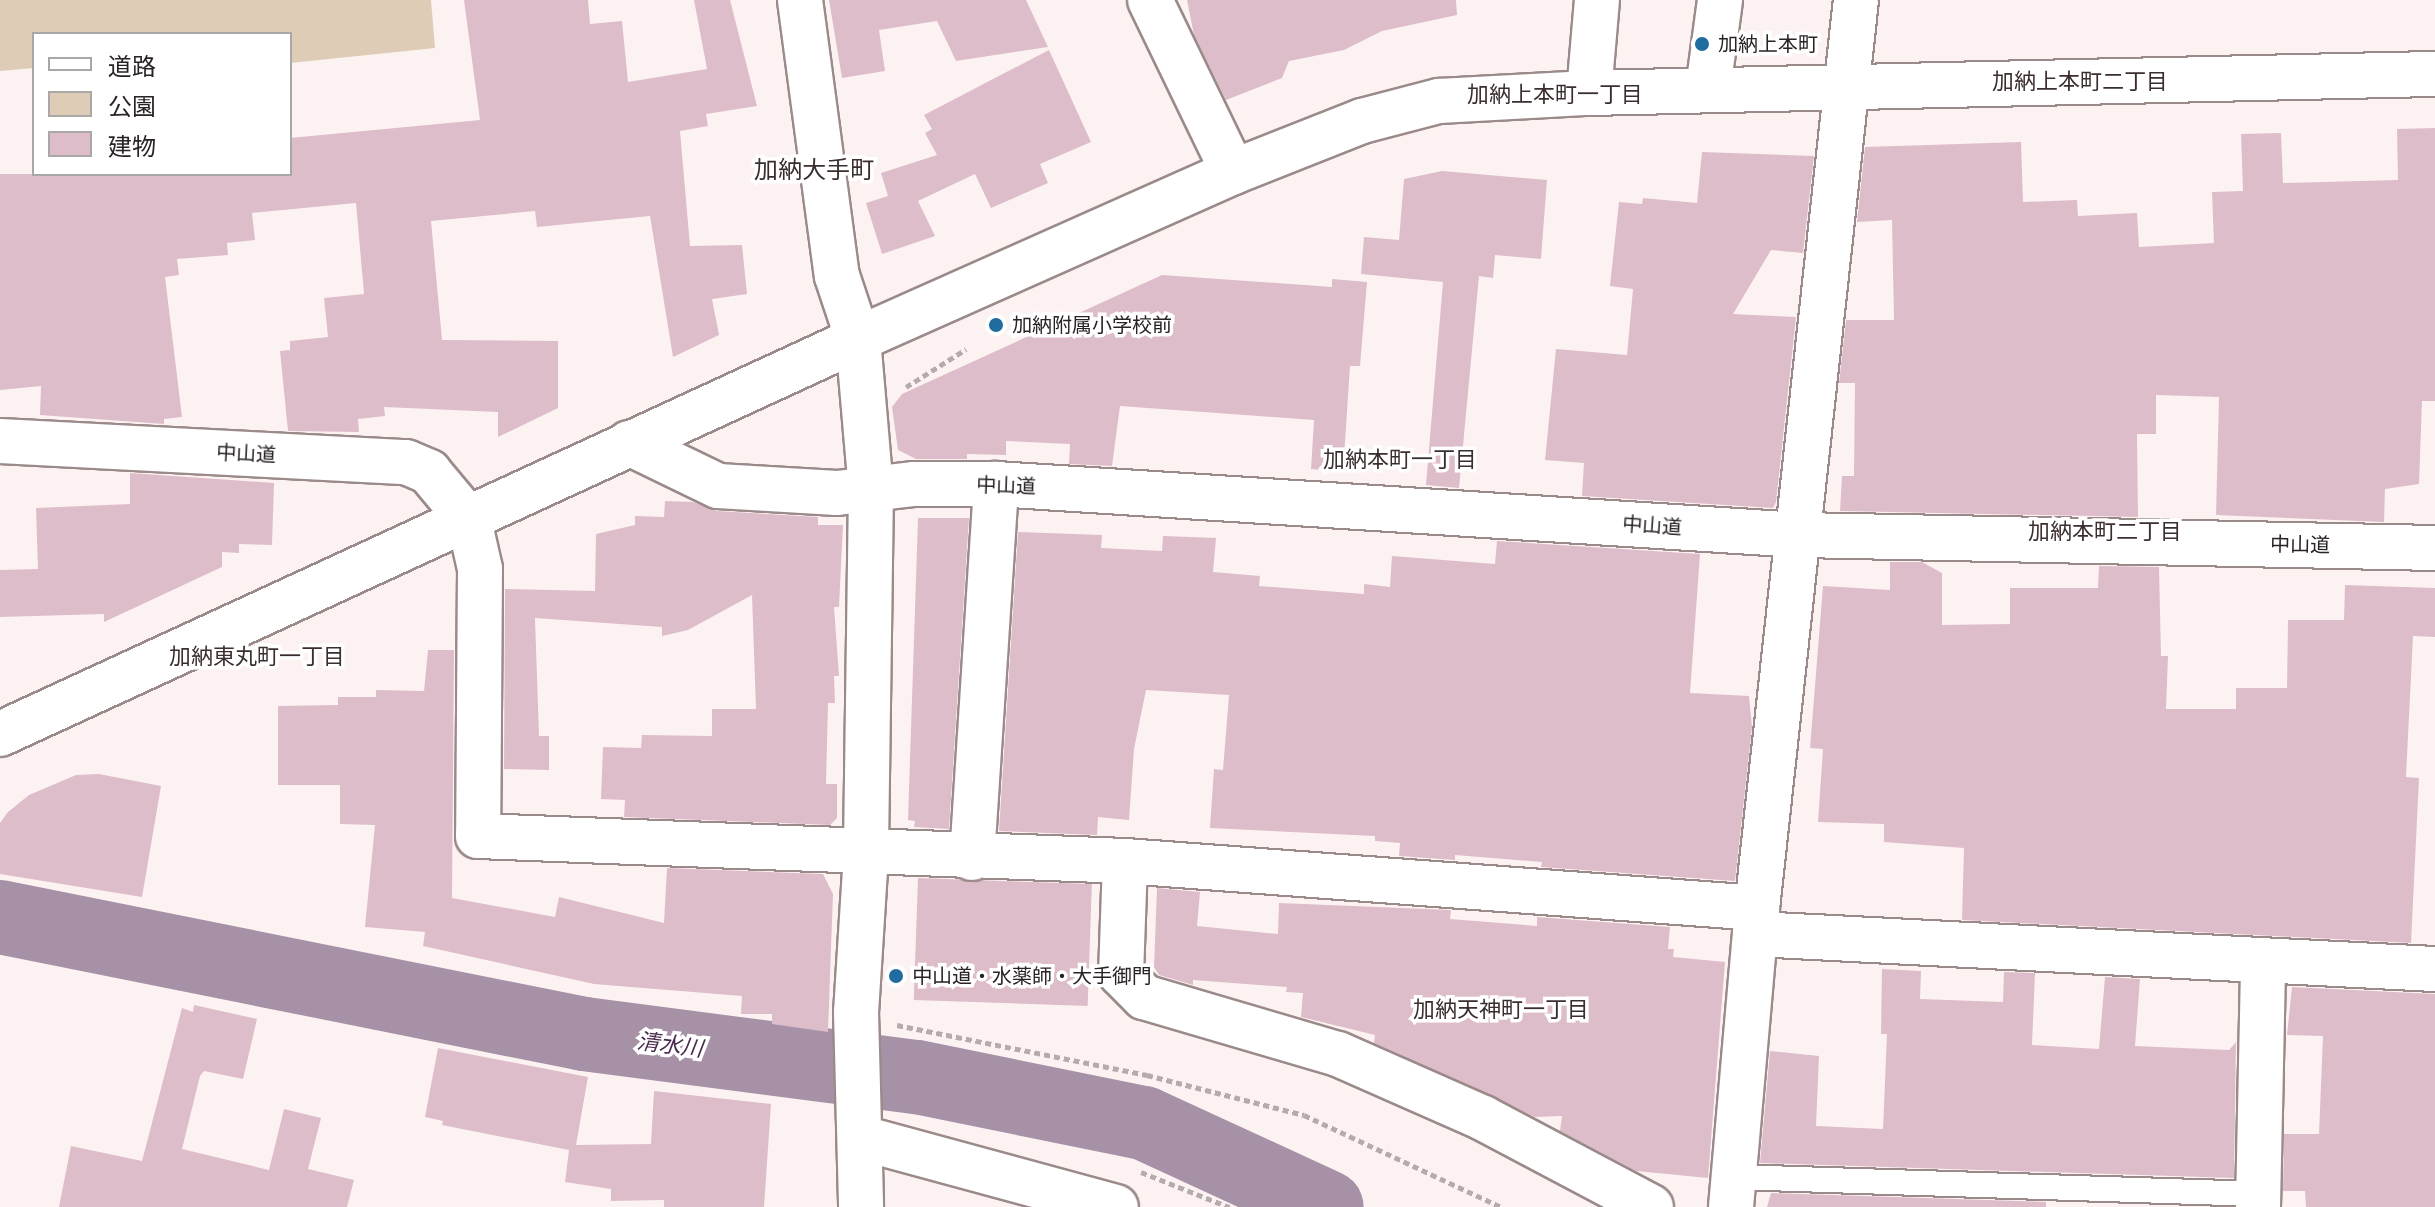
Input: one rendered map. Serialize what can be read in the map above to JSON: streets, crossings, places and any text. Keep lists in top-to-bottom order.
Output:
{
  "streets": {
    "street": ["中山道"]
  },
  "districts": [
    "加納上本町二丁目",
    "加納上本町一丁目",
    "加納大手町",
    "加納本町一丁目",
    "加納本町二丁目",
    "加納東丸町一丁目",
    "加納天神町一丁目"
  ],
  "water": ["清水川"],
  "places": ["加納上本町", "加納附属小学校前", "中山道・水薬師・大手御門"],
  "legend": ["道路", "公園", "建物"]
}
